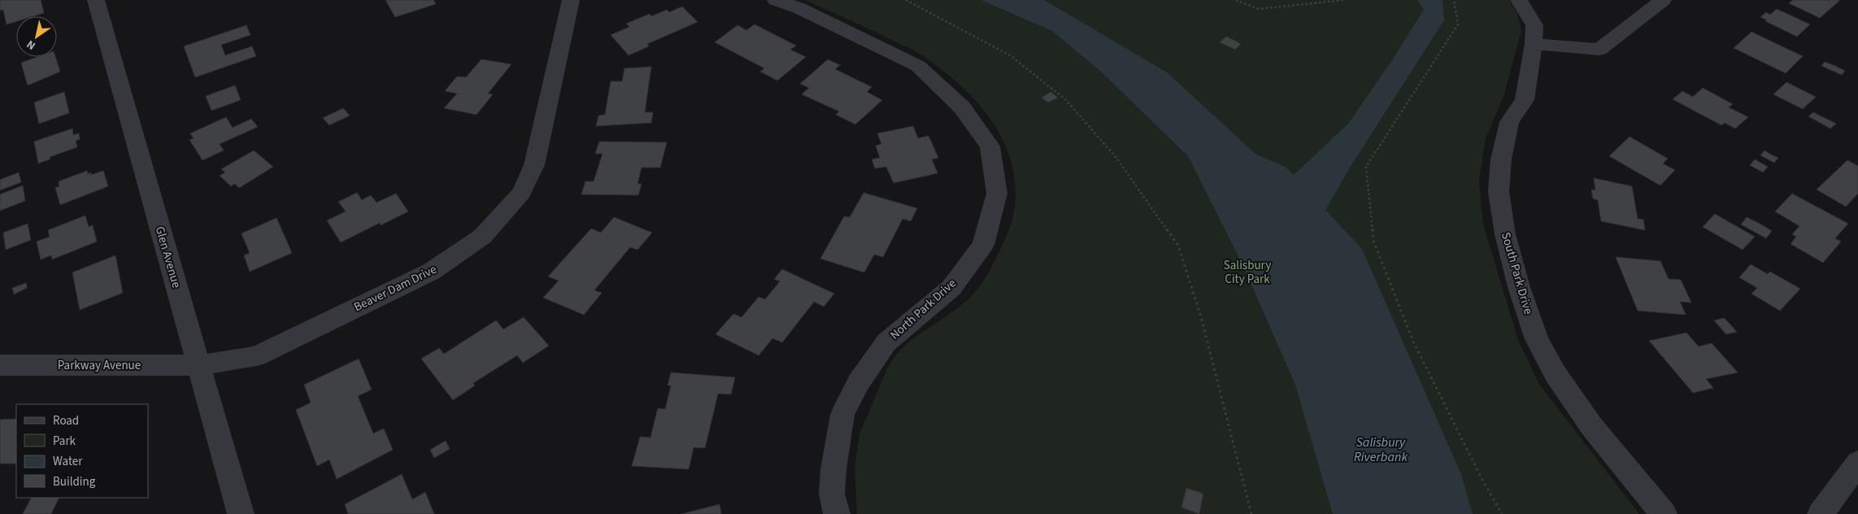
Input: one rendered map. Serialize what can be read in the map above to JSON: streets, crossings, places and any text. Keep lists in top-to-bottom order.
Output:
{
  "streets": {
    "street": [
      "Glen Avenue",
      "South Park Drive",
      "Beaver Dam Drive",
      "North Park Drive",
      "Parkway Avenue"
    ]
  },
  "crossings": [
    ["Glen Avenue", "Beaver Dam Drive"],
    ["Glen Avenue", "Parkway Avenue"],
    ["Beaver Dam Drive", "Parkway Avenue"]
  ],
  "water": ["Salisbury Riverbank"],
  "parks": ["Salisbury City Park"],
  "legend": [
    "Road",
    "Park",
    "Water",
    "Building"
  ],
  "north": "bottom left"
}
